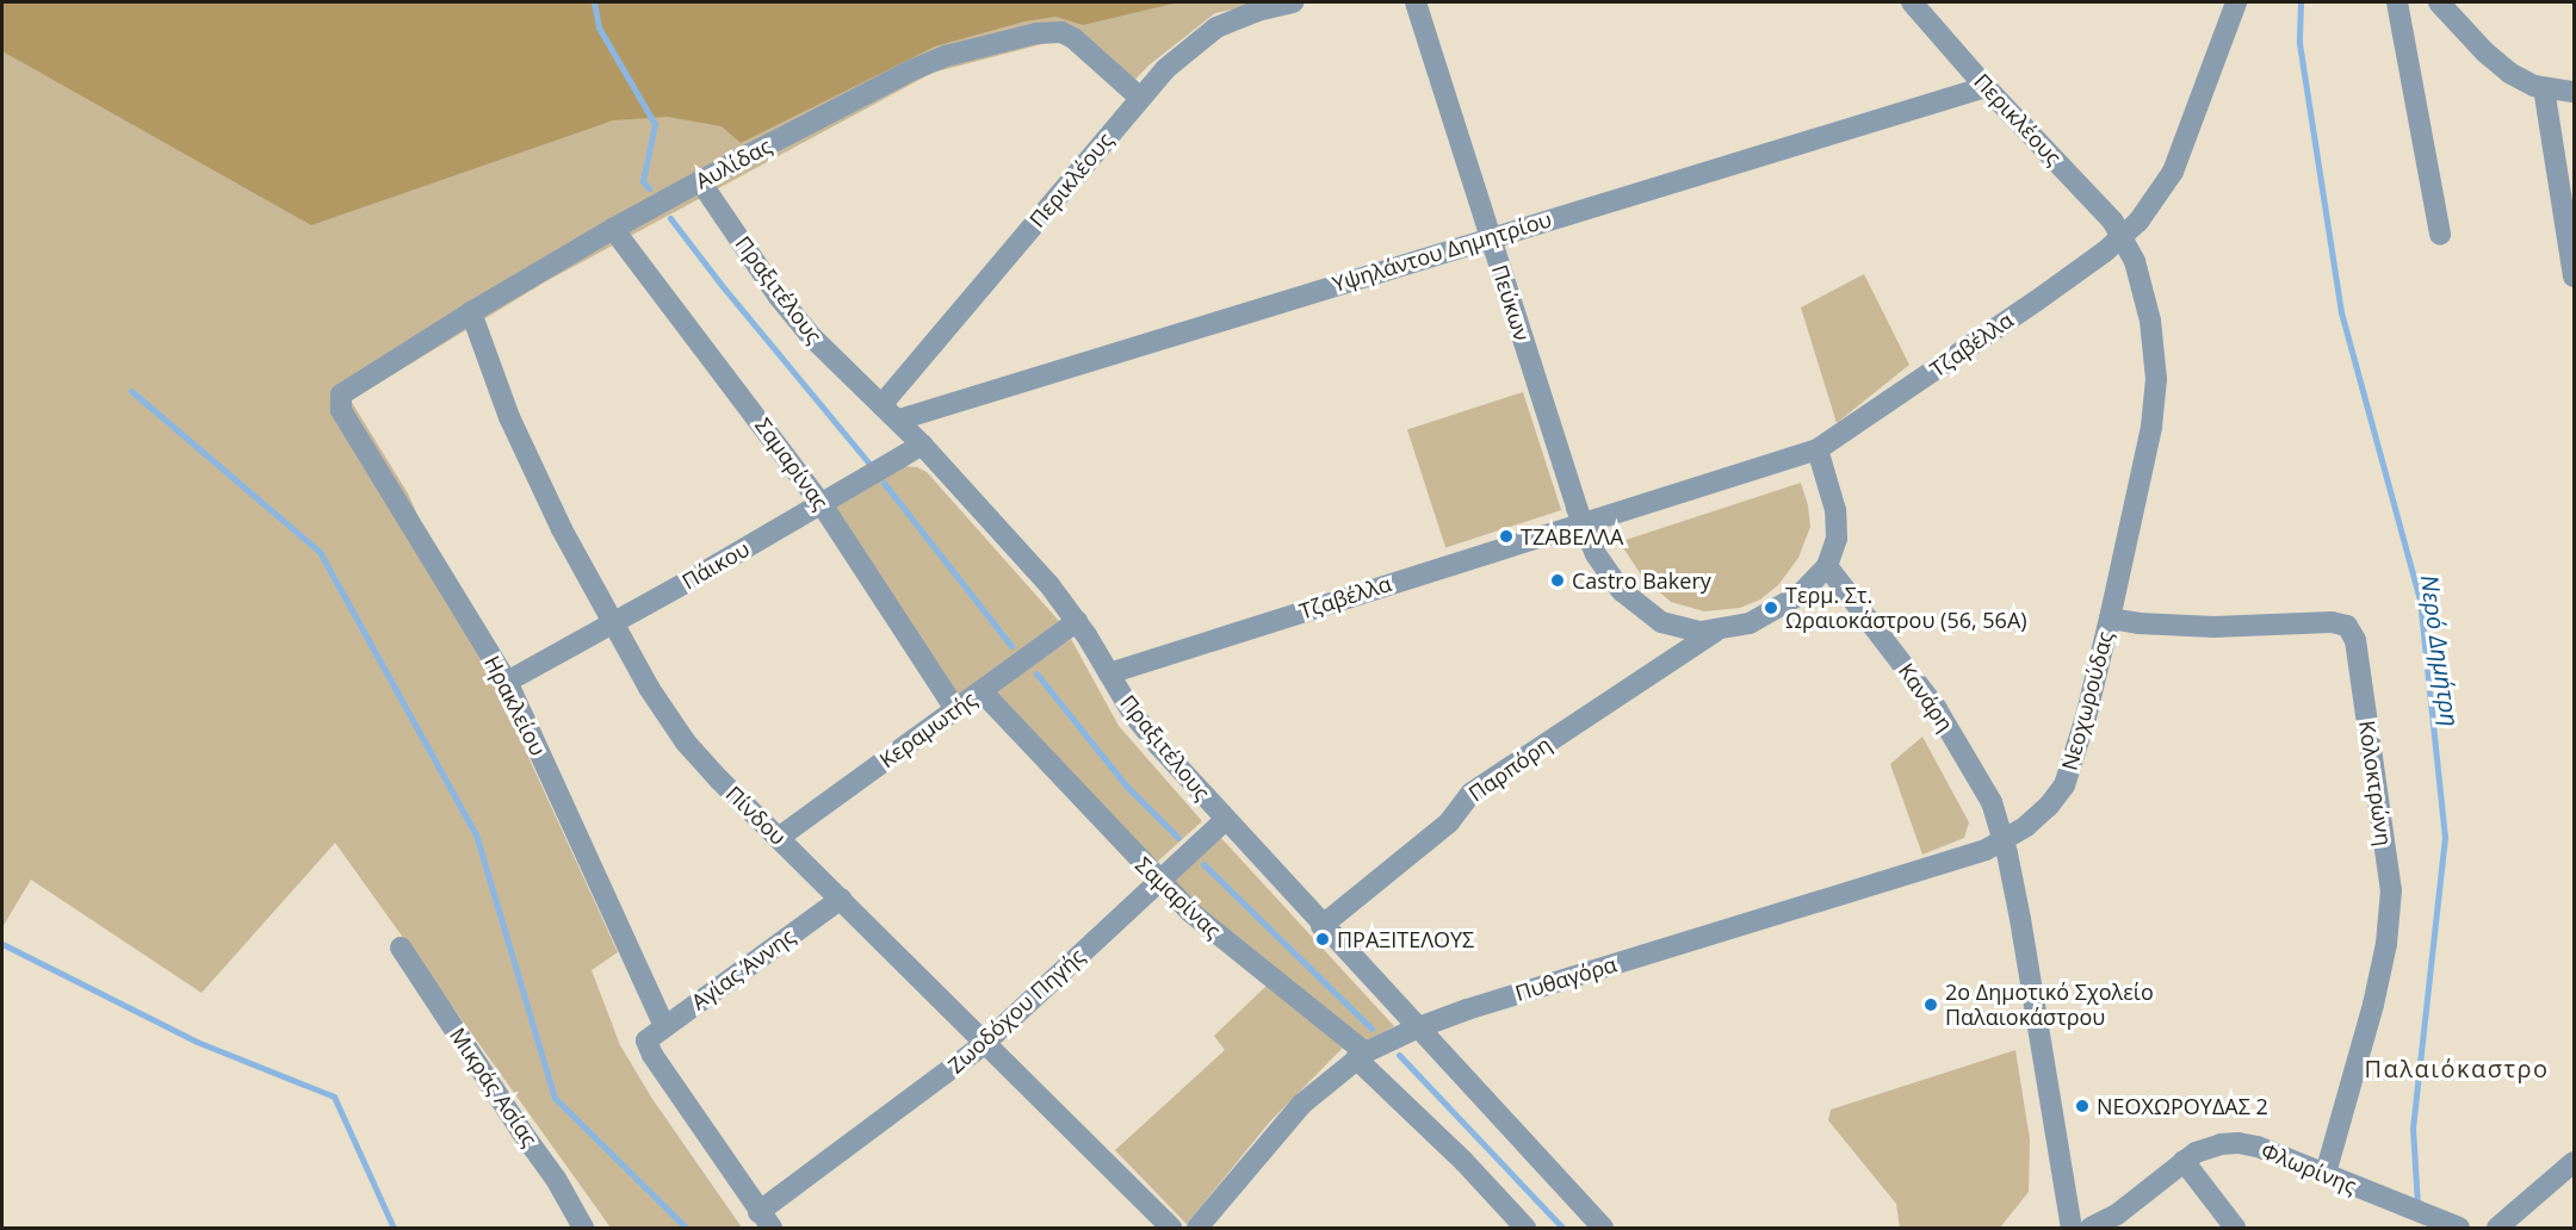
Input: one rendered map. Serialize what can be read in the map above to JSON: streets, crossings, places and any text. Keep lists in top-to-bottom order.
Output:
{
  "streets": {
    "street": [
      "Περικλέους",
      "Αυλίδας",
      "Υψηλάντου Δημητρίου",
      "Πραξιτέλους",
      "Πεύκων",
      "Τζαβέλλα",
      "Σαμαρίνας",
      "Πάικου",
      "Κανάρη",
      "Νεοχωρούδας",
      "Ηρακλείου",
      "Κεραμωτής",
      "Παρπόρη",
      "Κολοκτρώνη",
      "Πίνδου",
      "Αγίας Άννης",
      "Πυθαγόρα",
      "Ζωοδόχου Πηγής",
      "Μικράς Ασίας",
      "Φλωρίνης"
    ]
  },
  "crossings": [
    ["Περικλέους", "Αυλίδας"],
    ["Περικλέους", "Υψηλάντου Δημητρίου"],
    ["Περικλέους", "Πραξιτέλους"],
    ["Περικλέους", "Τζαβέλλα"],
    ["Περικλέους", "Νεοχωρούδας"],
    ["Αυλίδας", "Πραξιτέλους"],
    ["Αυλίδας", "Σαμαρίνας"],
    ["Αυλίδας", "Ηρακλείου"],
    ["Αυλίδας", "Πίνδου"],
    ["Υψηλάντου Δημητρίου", "Πραξιτέλους"],
    ["Υψηλάντου Δημητρίου", "Πεύκων"],
    ["Πραξιτέλους", "Τζαβέλλα"],
    ["Πραξιτέλους", "Πάικου"],
    ["Πραξιτέλους", "Κεραμωτής"],
    ["Πραξιτέλους", "Παρπόρη"],
    ["Πραξιτέλους", "Πυθαγόρα"],
    ["Πραξιτέλους", "Ζωοδόχου Πηγής"],
    ["Πεύκων", "Τζαβέλλα"],
    ["Τζαβέλλα", "Νεοχωρούδας"],
    ["Σαμαρίνας", "Πάικου"],
    ["Σαμαρίνας", "Κεραμωτής"],
    ["Σαμαρίνας", "Πυθαγόρα"],
    ["Σαμαρίνας", "Ζωοδόχου Πηγής"],
    ["Πάικου", "Ηρακλείου"],
    ["Πάικου", "Πίνδου"],
    ["Κανάρη", "Νεοχωρούδας"],
    ["Κανάρη", "Πυθαγόρα"],
    ["Νεοχωρούδας", "Κολοκτρώνη"],
    ["Νεοχωρούδας", "Πυθαγόρα"],
    ["Ηρακλείου", "Αγίας Άννης"],
    ["Κεραμωτής", "Πίνδου"],
    ["Κολοκτρώνη", "Φλωρίνης"],
    ["Πίνδου", "Αγίας Άννης"],
    ["Πίνδου", "Ζωοδόχου Πηγής"],
    ["Αγίας Άννης", "Ζωοδόχου Πηγής"]
  ],
  "districts": ["Παλαιόκαστρο"],
  "water": ["Νερό Δημήτρη"],
  "places": [
    "ΤΖΑΒΕΛΛΑ",
    "Castro Bakery",
    "Τερμ. Στ. Ωραιοκάστρου (56, 56Α)",
    "ΠΡΑΞΙΤΕΛΟΥΣ",
    "2ο Δημοτικό Σχολείο Παλαιοκάστρου",
    "ΝΕΟΧΩΡΟΥΔΑΣ 2"
  ]
}
